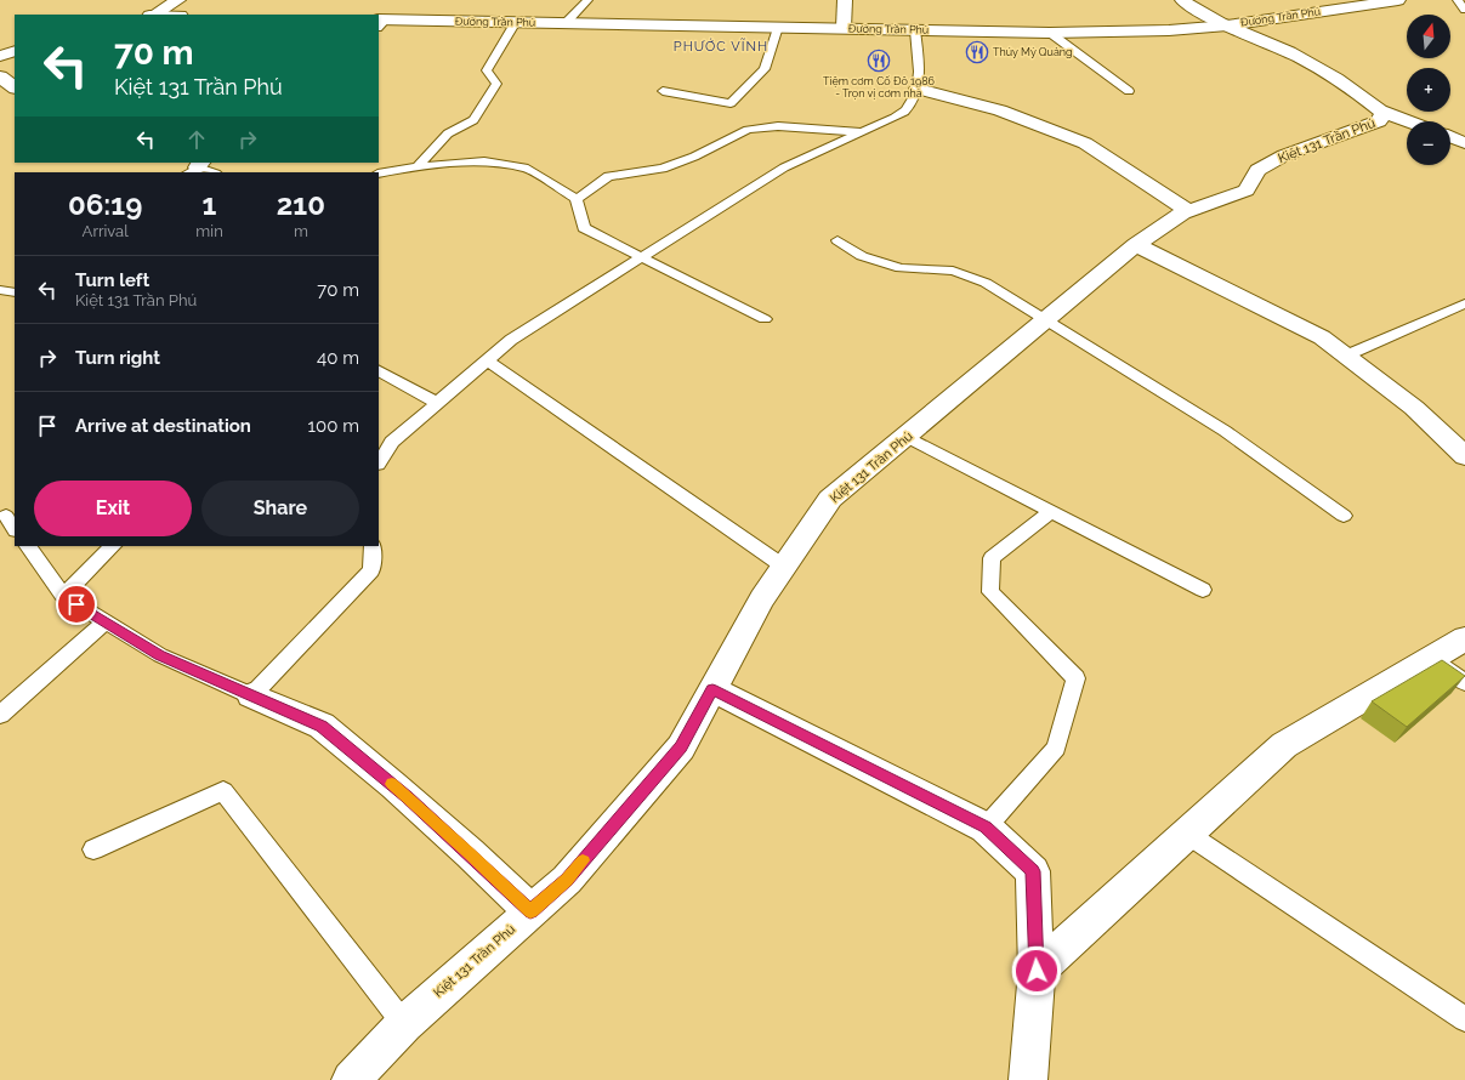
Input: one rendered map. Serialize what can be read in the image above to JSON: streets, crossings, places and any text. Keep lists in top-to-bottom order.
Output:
{
  "streets": {
    "street": ["Đường Trần Phú", "Kiệt 131 Trần Phú"]
  },
  "crossings": [
    ["Đường Trần Phú", "Kiệt 131 Trần Phú"]
  ],
  "districts": ["PHƯỚC VĨNH"],
  "places": {
    "restaurant": ["Thúy Mỳ Quảng", "Tiệm cơm Cố Đô 1986 - Trọn vị cơm nhà"]
  },
  "north": "top",
  "page": {
    "map_buttons": ["+", "−"],
    "turn": ["70 m", "Kiệt 131 Trần Phú"],
    "eta": [
      "06:19",
      "Arrival",
      "1",
      "min",
      "210",
      "m"
    ],
    "list": [
      {
        "name": "Turn left",
        "note": "Kiệt 131 Trần Phú",
        "value": "70 m"
      },
      {
        "name": "Turn right",
        "value": "40 m"
      },
      {
        "name": "Arrive at destination",
        "value": "100 m"
      }
    ],
    "buttons": ["Exit", "Share"]
  }
}
